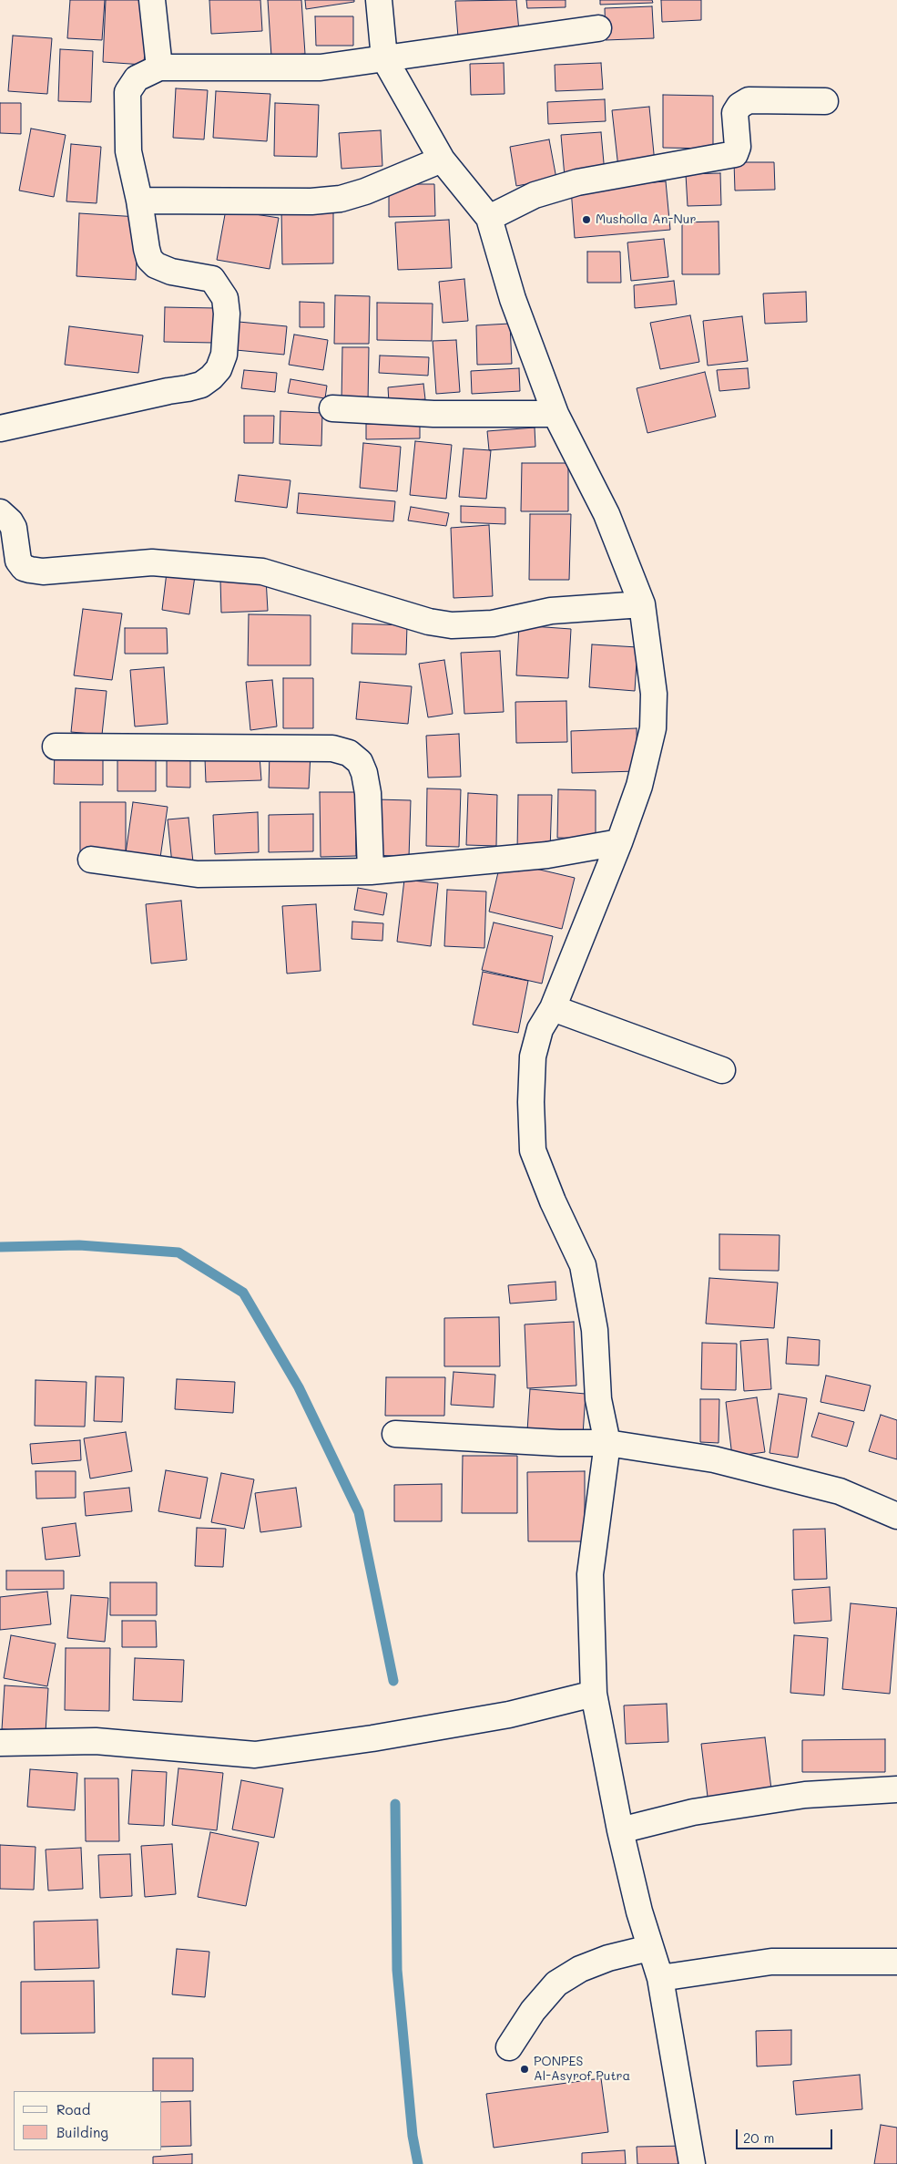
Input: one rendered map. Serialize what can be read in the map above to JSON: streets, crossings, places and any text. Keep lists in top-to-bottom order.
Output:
{
  "places": ["Musholla An-Nur", "PONPES Al-Asyrof Putra"],
  "legend": ["Road", "Building"],
  "scale_bar": "20 m"
}
